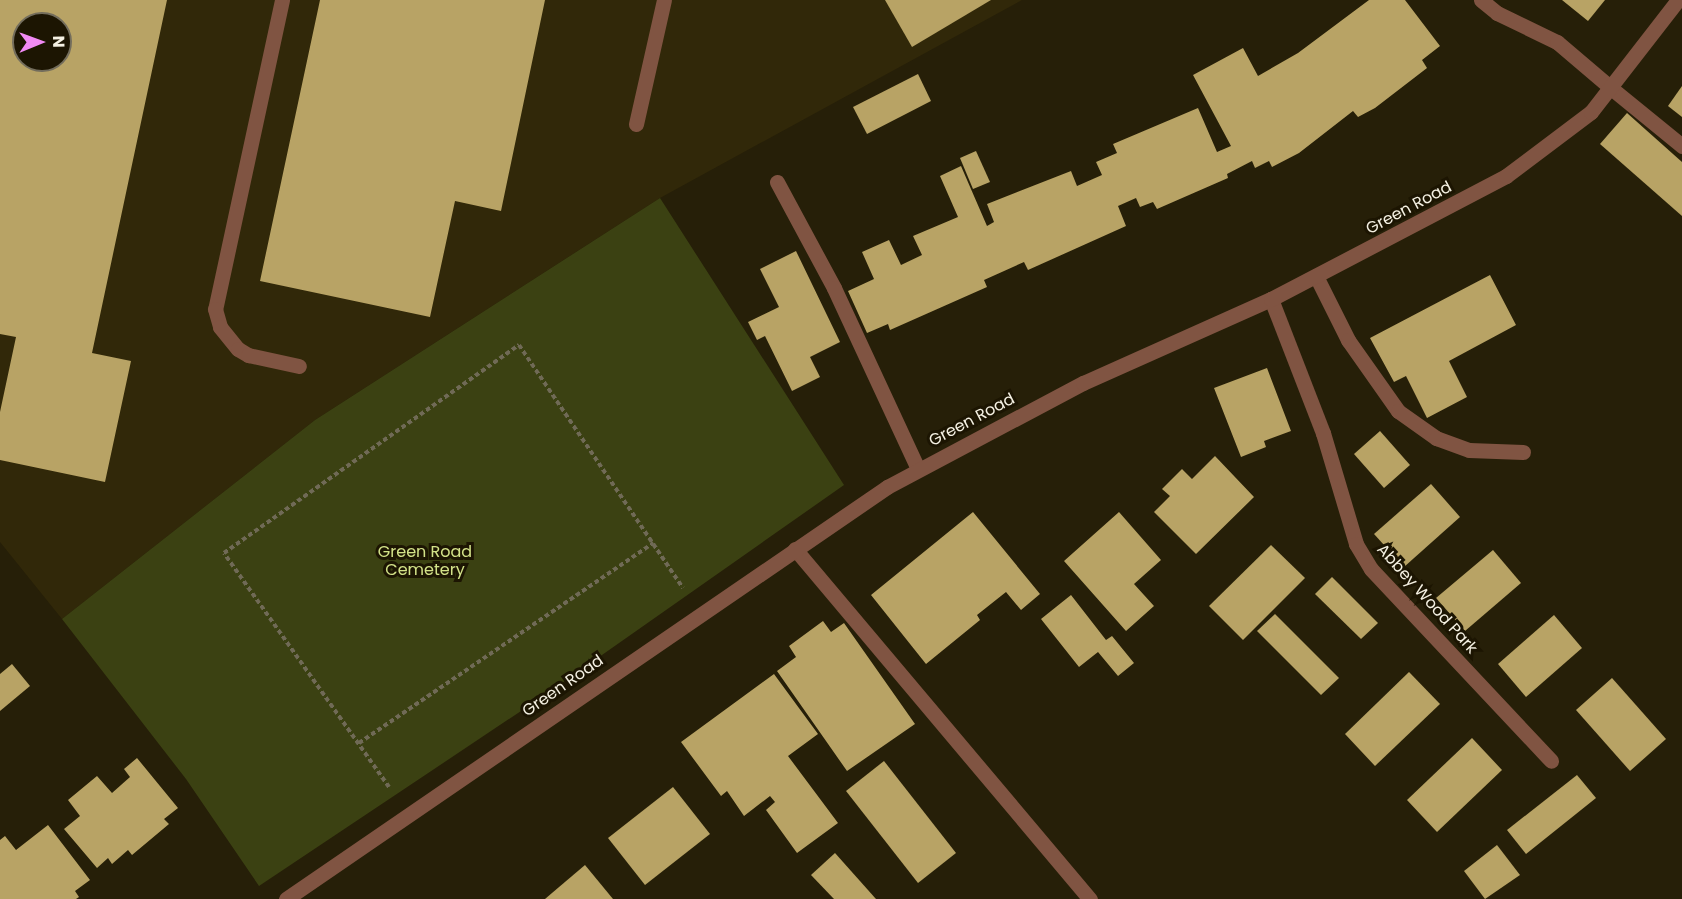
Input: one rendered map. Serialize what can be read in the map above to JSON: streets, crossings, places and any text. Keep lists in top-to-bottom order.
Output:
{
  "streets": {
    "street": ["Green Road", "Abbey Wood Park"]
  },
  "crossings": [
    ["Green Road", "Abbey Wood Park"]
  ],
  "parks": ["Green Road Cemetery"],
  "north": "right"
}
